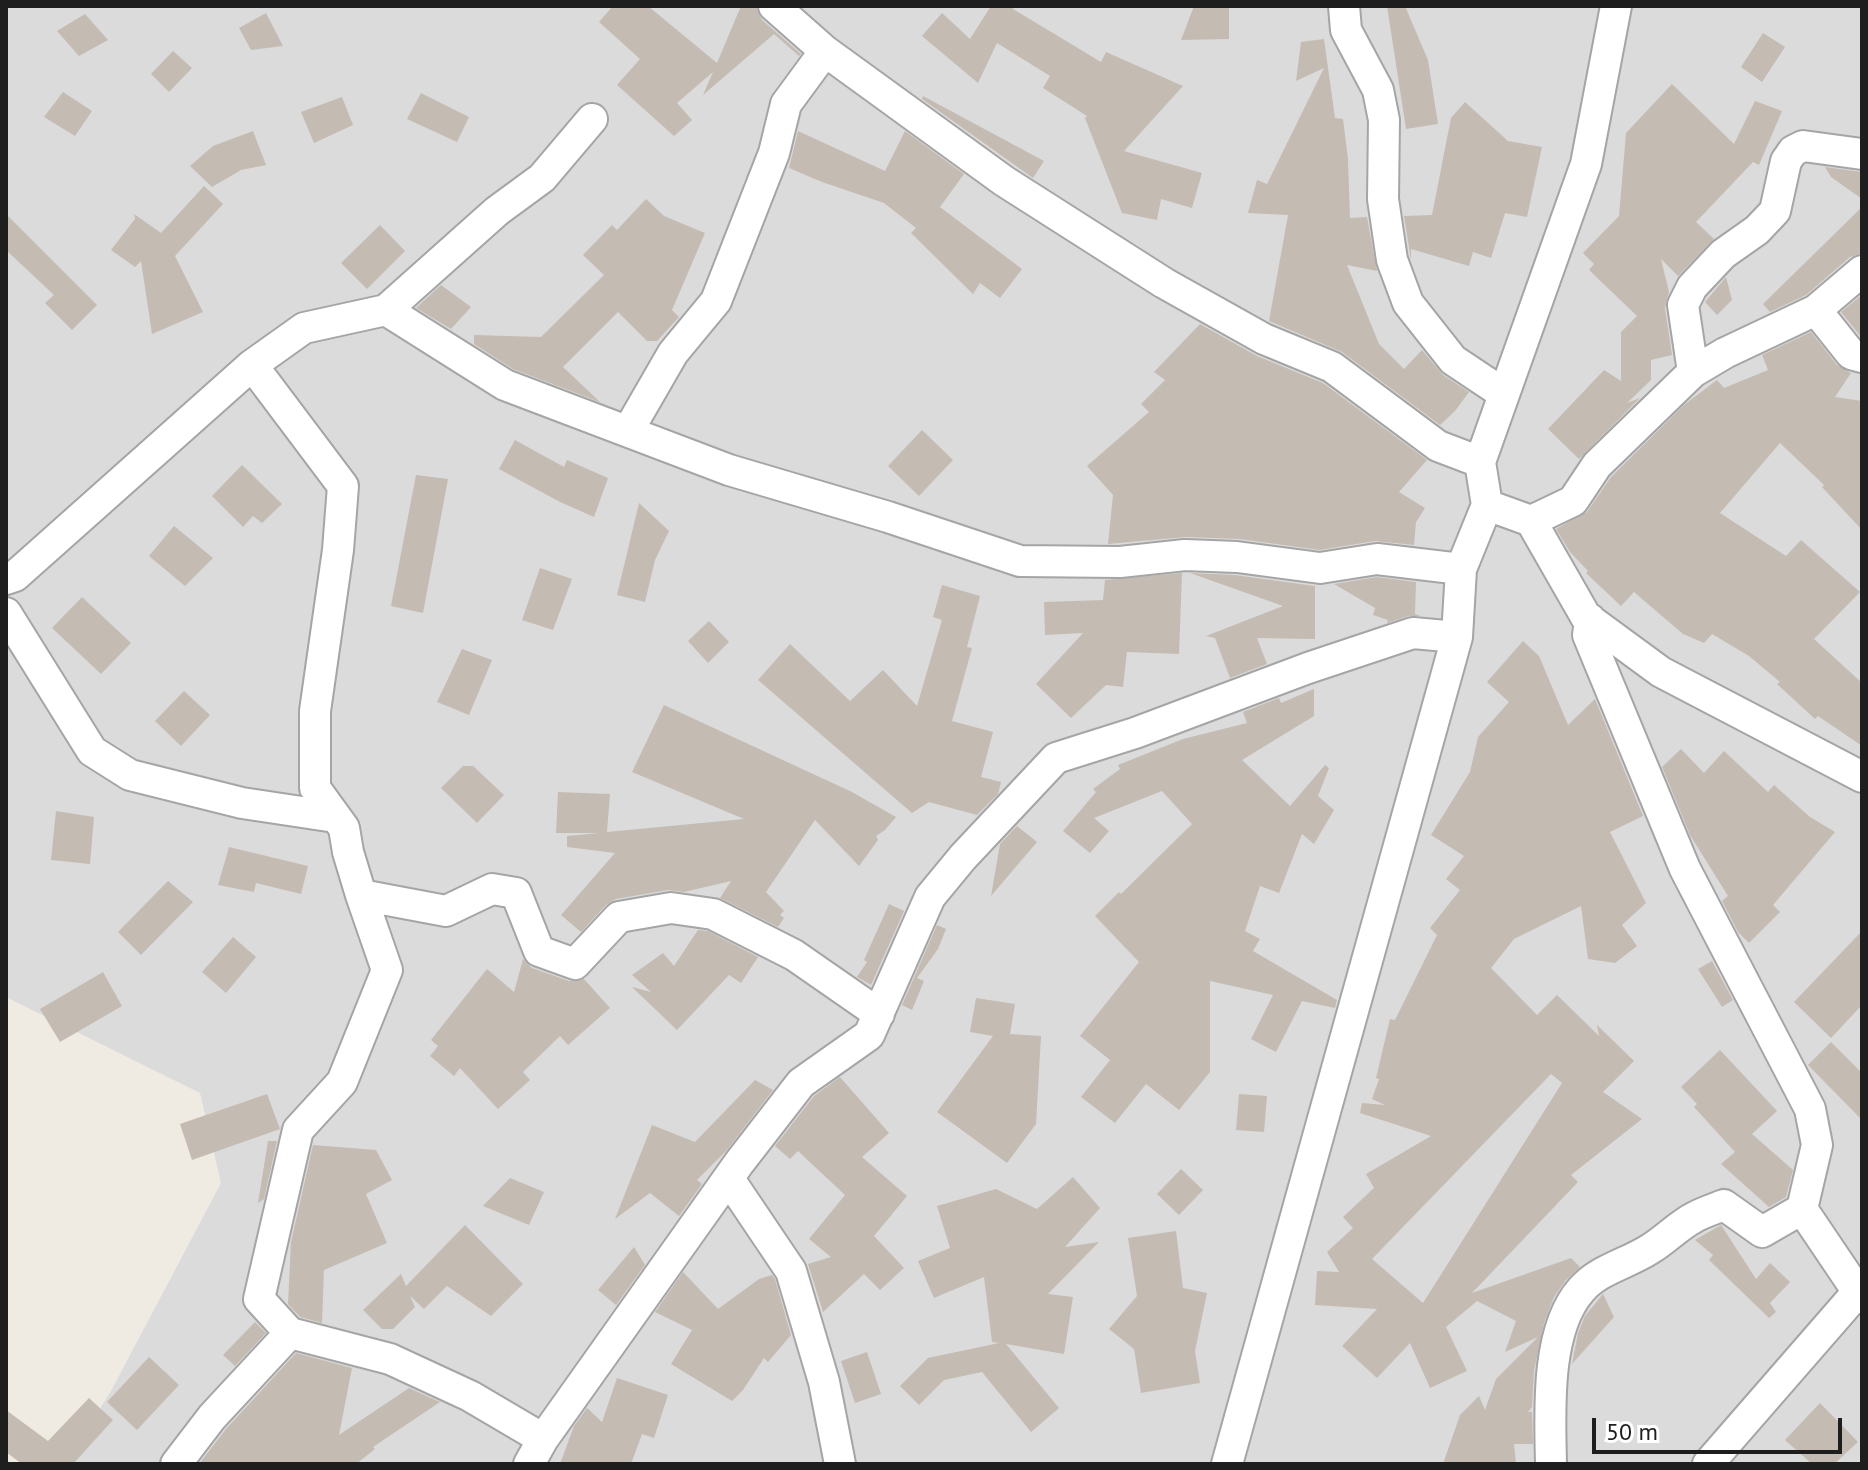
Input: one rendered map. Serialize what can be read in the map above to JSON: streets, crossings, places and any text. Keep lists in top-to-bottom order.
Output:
{
  "scale_bar": "50 m"
}
